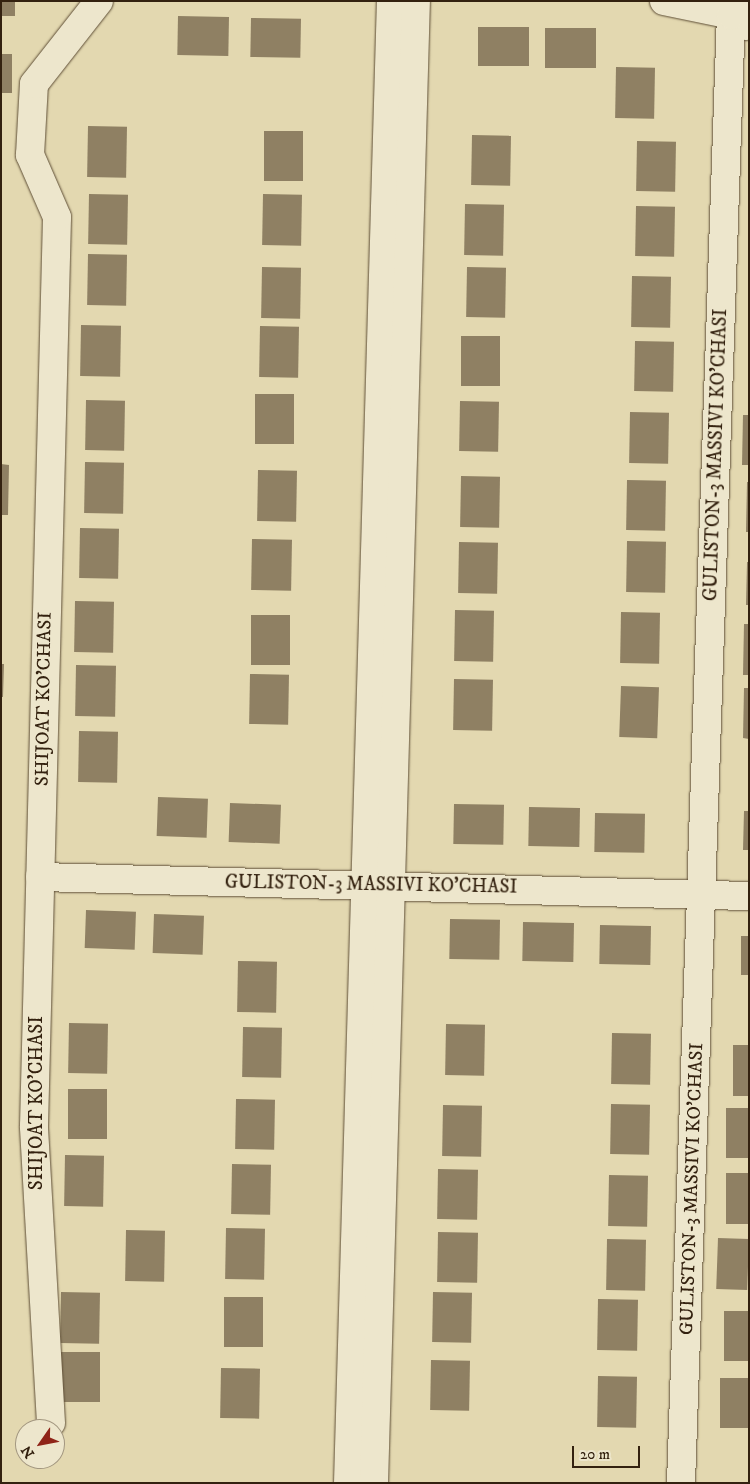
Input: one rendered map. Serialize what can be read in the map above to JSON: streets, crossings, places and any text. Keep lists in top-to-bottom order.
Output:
{
  "streets": {
    "street": ["GULISTON-3 MASSIVI KO'CHASI", "SHIJOAT KO'CHASI"]
  },
  "crossings": [
    ["GULISTON-3 MASSIVI KO'CHASI", "SHIJOAT KO'CHASI"]
  ],
  "scale_bar": "20 m",
  "north": "bottom left"
}
